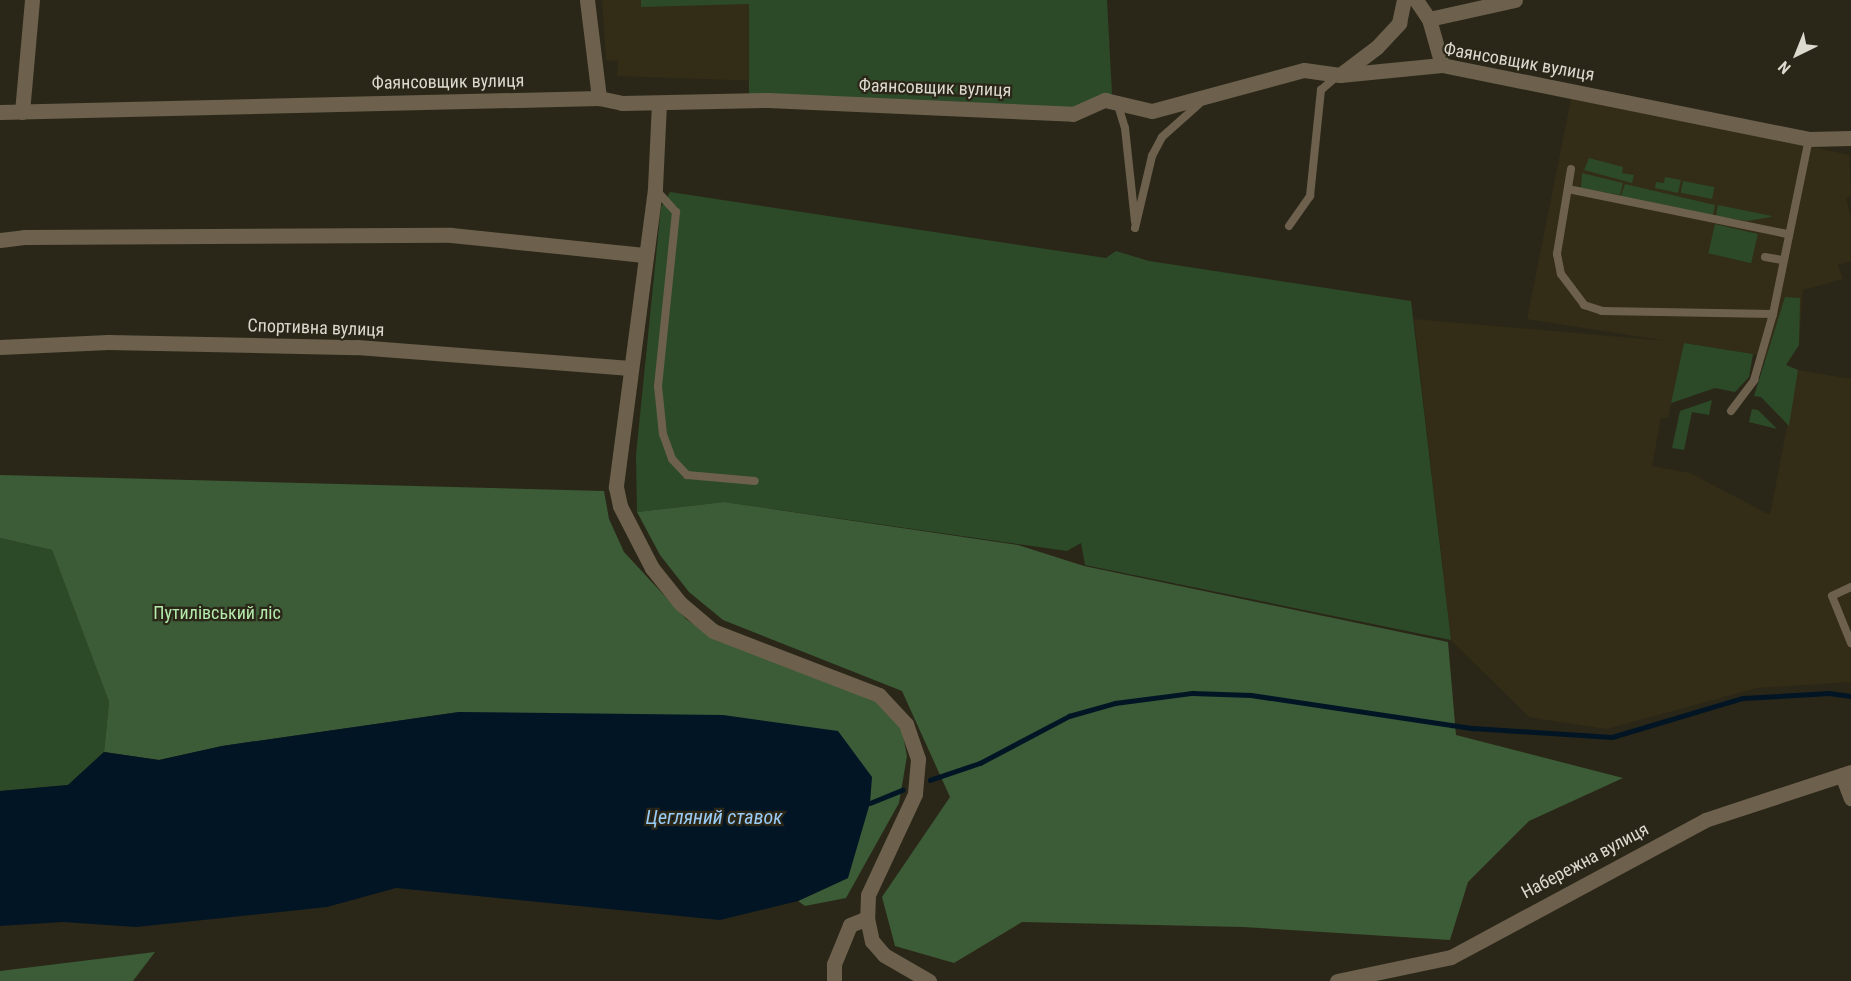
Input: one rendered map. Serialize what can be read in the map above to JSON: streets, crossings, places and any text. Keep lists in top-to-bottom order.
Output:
{
  "streets": {
    "street": ["Фаянсовщик вулиця", "Спортивна вулиця", "Набережна вулиця"]
  },
  "water": ["Цегляний ставок"],
  "parks": ["Путилівський ліс"],
  "north": "bottom left"
}
